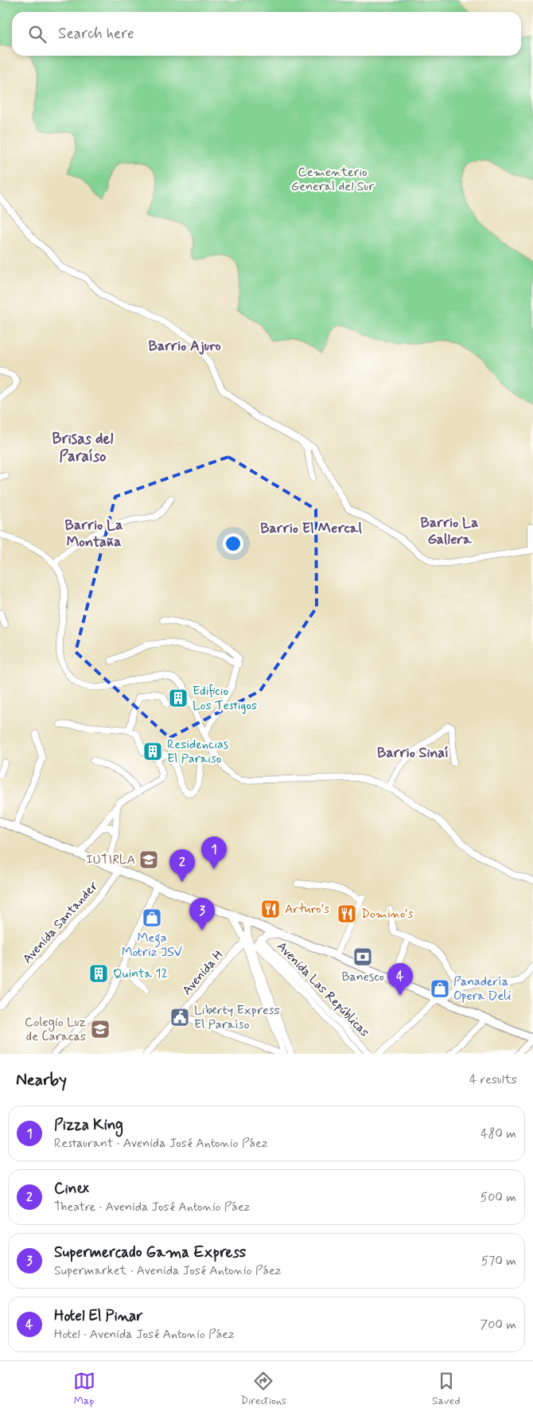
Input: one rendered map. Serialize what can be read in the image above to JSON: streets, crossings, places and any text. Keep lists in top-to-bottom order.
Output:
{
  "streets": {
    "street": ["Avenida Santander", "Avenida H", "Avenida Las Repúblicas"]
  },
  "districts": [
    "Barrio Ajuro",
    "Brisas del Paraíso",
    "Barrio La Gallera",
    "Barrio La Montaña",
    "Barrio El Mercal",
    "Barrio Sinaí"
  ],
  "parks": ["Cementerio General del Sur"],
  "places": {
    "building": ["Edificio Los Testigos", "Residencias El Paraiso", "Quinta 12"],
    "school or university": ["IUTIRLA", "Colegio Luz de Caracas"],
    "restaurant": ["Arturo's", "Domino's"],
    "shop": ["Mega Motriz JSV", "Panadería Opera Deli"],
    "bank": ["Banesco"],
    "public building": ["Liberty Express El Paraíso"]
  },
  "page": {
    "search": "Search here",
    "pins": [
      "1",
      "2",
      "3",
      "4"
    ],
    "heading": ["Nearby", "4 results"],
    "list": [
      {
        "mark": "1",
        "name": "Pizza King",
        "note": "Restaurant · Avenida José Antonio Páez",
        "value": "480 m"
      },
      {
        "mark": "2",
        "name": "Cinex",
        "note": "Theatre · Avenida José Antonio Páez",
        "value": "500 m"
      },
      {
        "mark": "3",
        "name": "Supermercado Gama Express",
        "note": "Supermarket · Avenida José Antonio Páez",
        "value": "570 m"
      },
      {
        "mark": "4",
        "name": "Hotel El Pinar",
        "note": "Hotel · Avenida José Antonio Páez",
        "value": "700 m"
      }
    ],
    "nav": ["Map", "Directions", "Saved"]
  }
}
